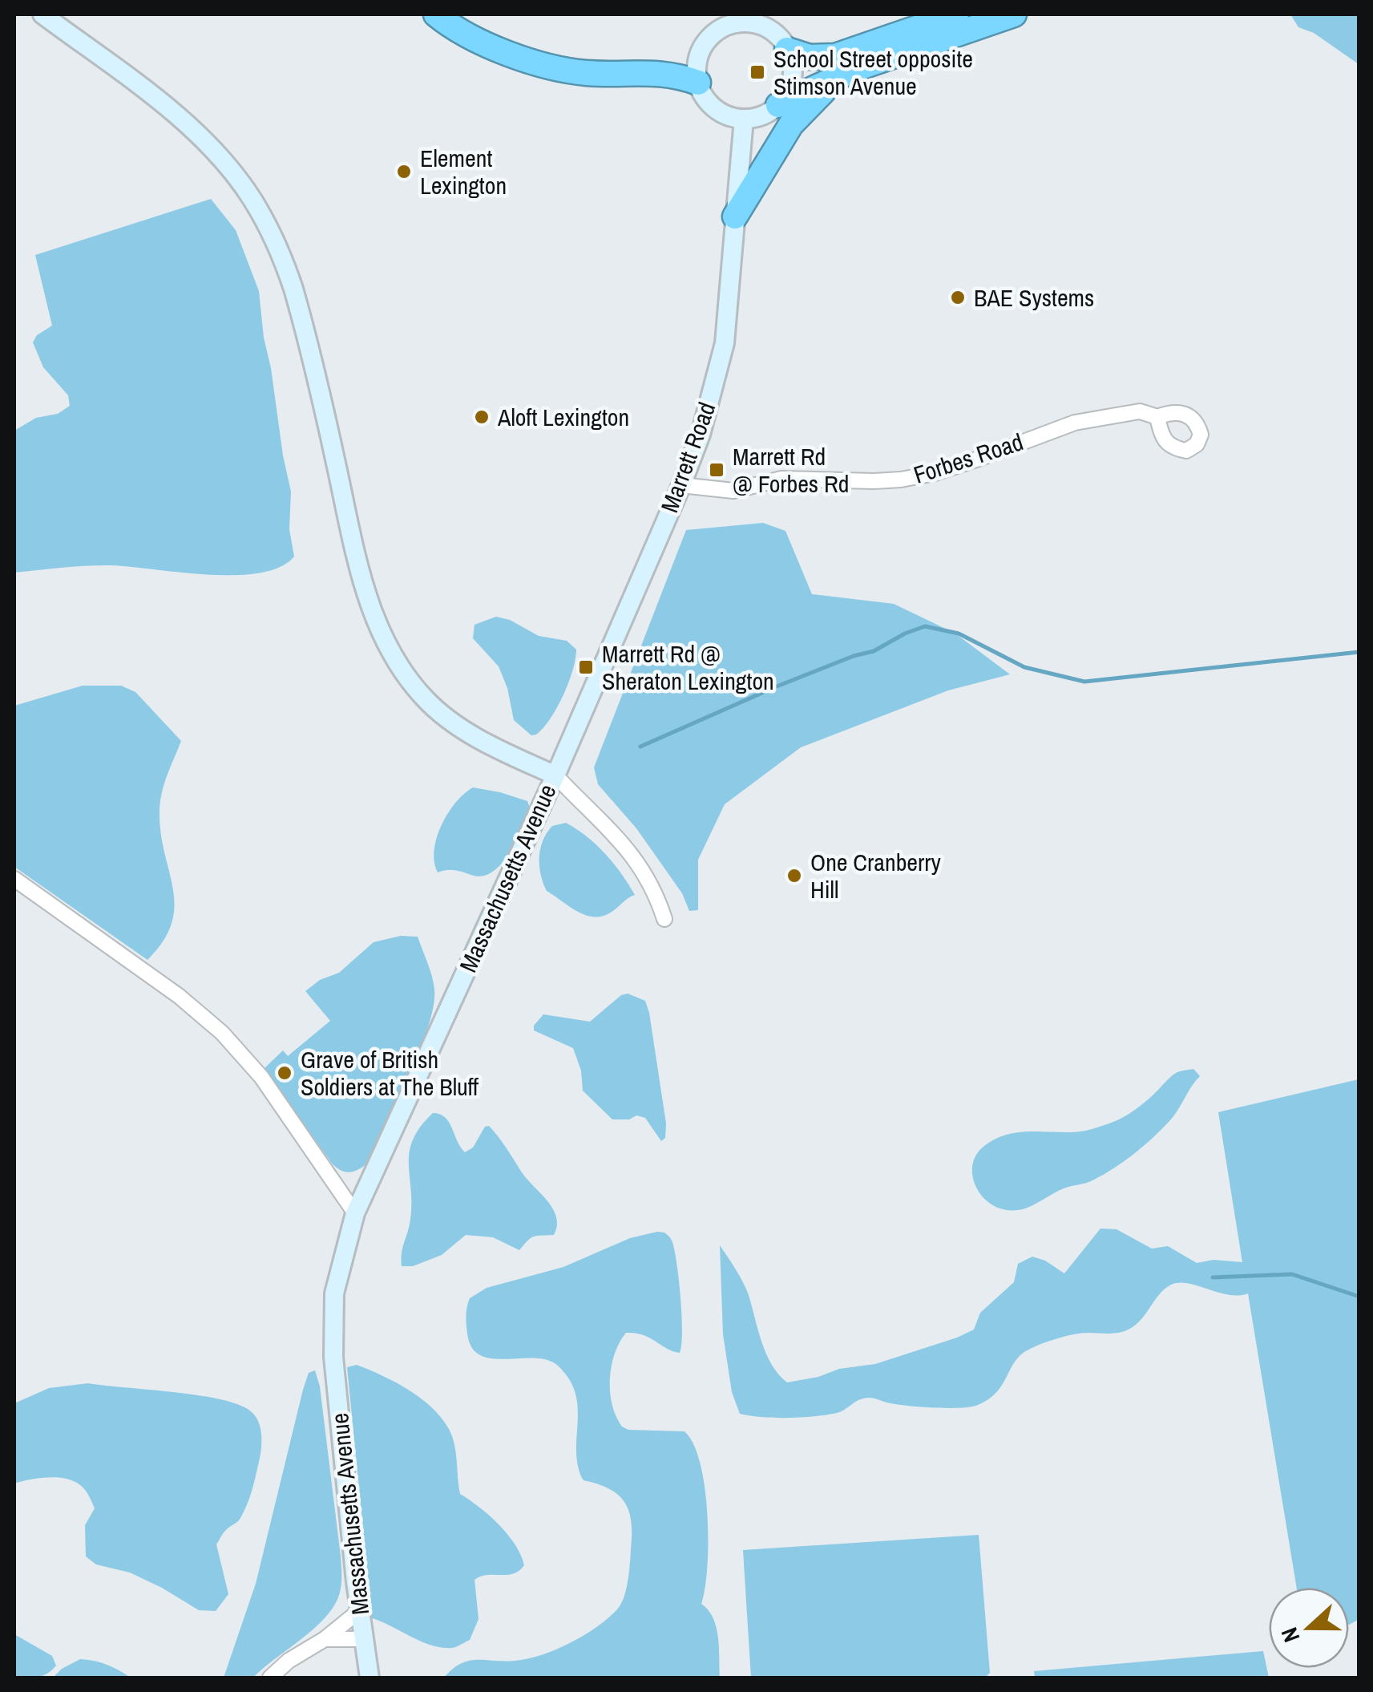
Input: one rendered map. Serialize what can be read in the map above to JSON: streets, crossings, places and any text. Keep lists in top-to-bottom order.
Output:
{
  "streets": {
    "main road": ["Marrett Road", "Massachusetts Avenue"],
    "street": ["Forbes Road"]
  },
  "crossings": [
    ["Marrett Road", "Forbes Road"],
    ["Marrett Road", "Massachusetts Avenue"]
  ],
  "places": {
    "transit": ["School Street opposite Stimson Avenue", "Marrett Rd @ Forbes Rd", "Marrett Rd @ Sheraton Lexington"],
    "other": [
      "Element Lexington",
      "BAE Systems",
      "Aloft Lexington",
      "One Cranberry Hill",
      "Grave of British Soldiers at The Bluff"
    ]
  },
  "north": "left"
}
